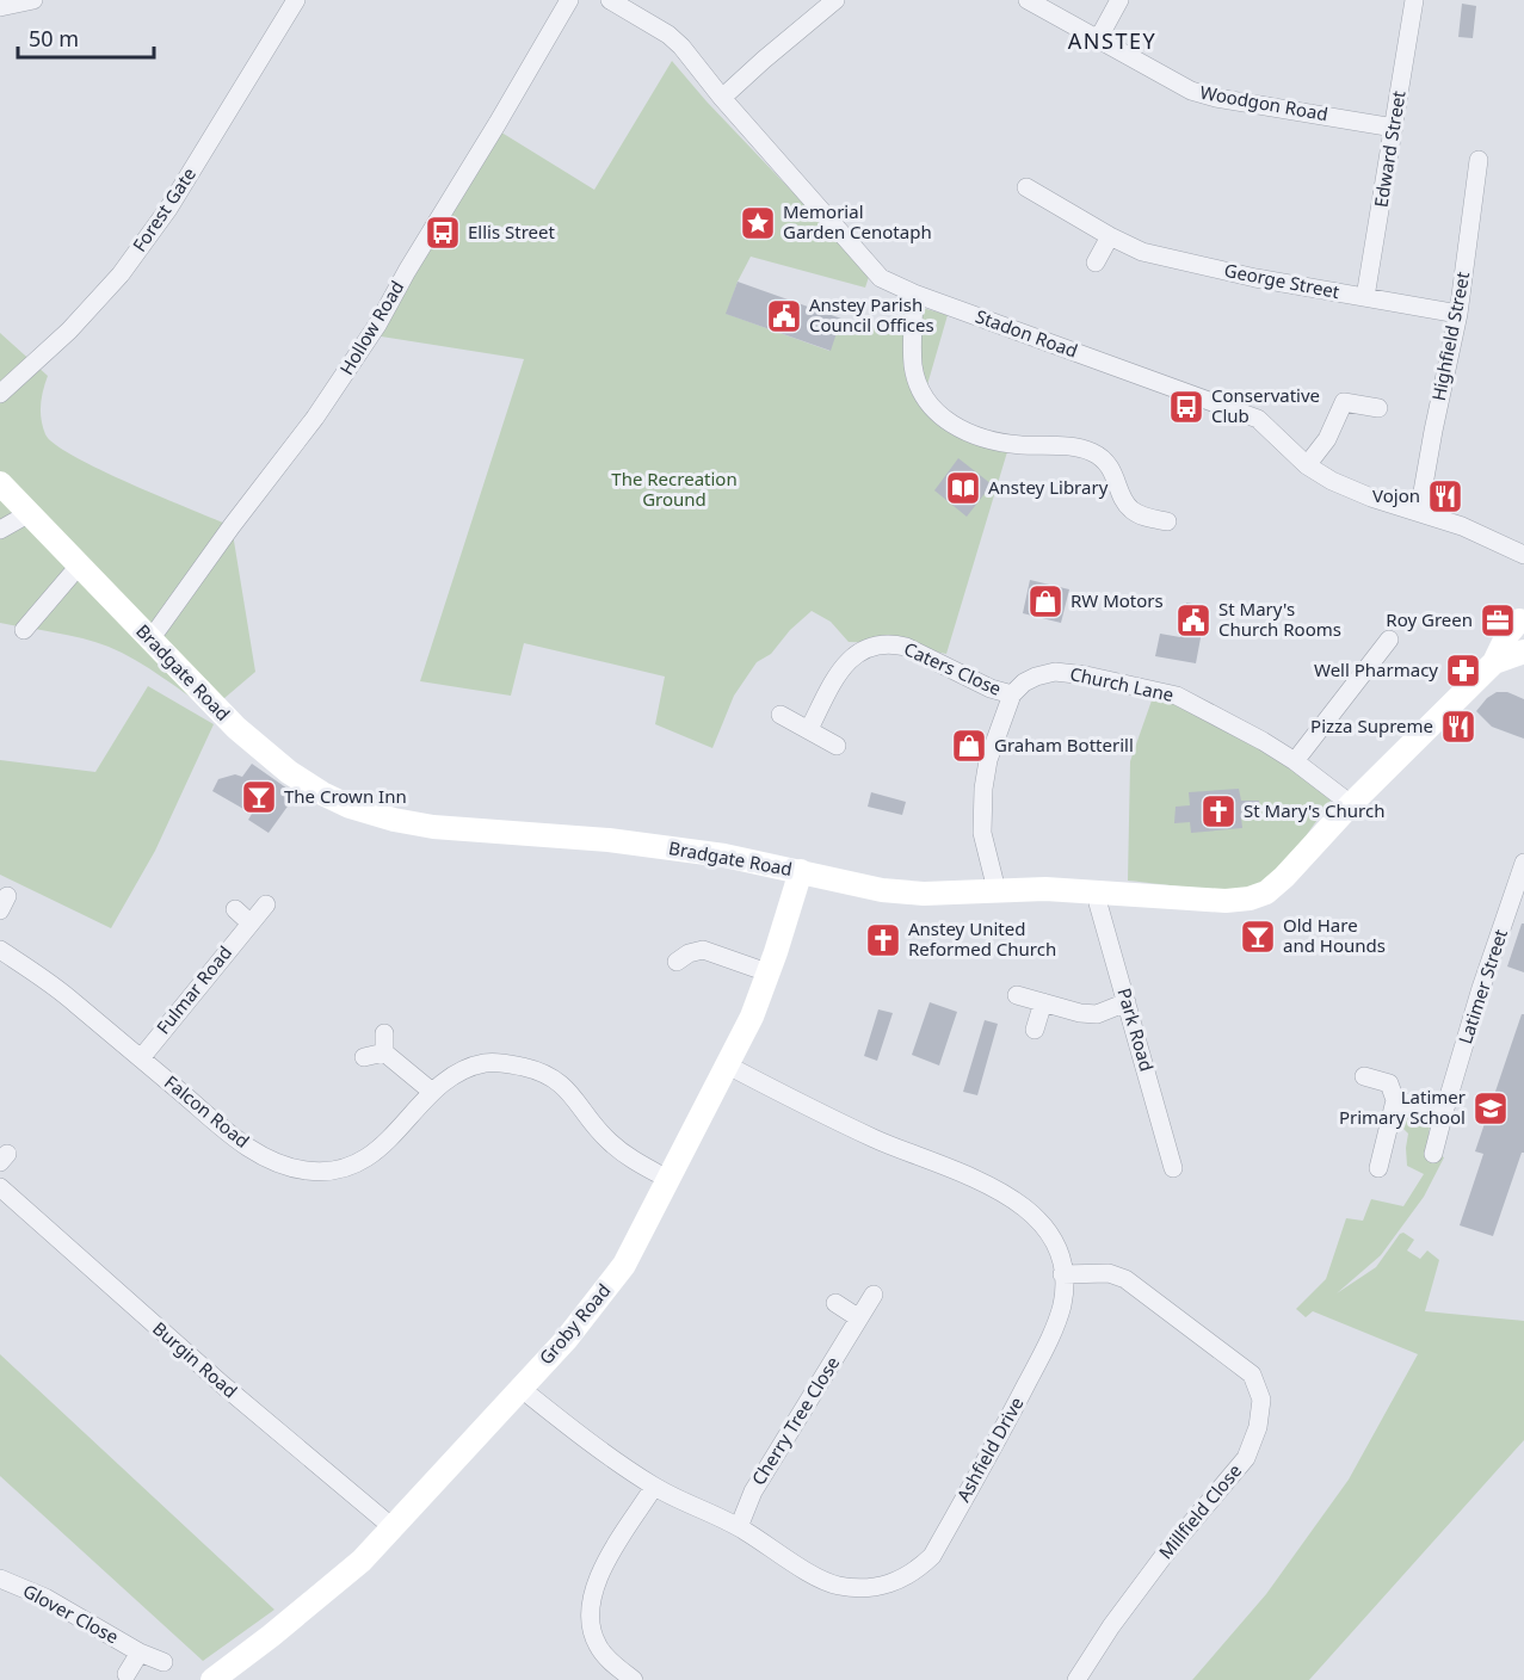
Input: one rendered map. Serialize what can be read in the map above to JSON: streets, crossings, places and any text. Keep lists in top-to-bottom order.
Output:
{
  "streets": {
    "street": [
      "Woodgon Road",
      "Edward Street",
      "Forest Gate",
      "George Street",
      "Hollow Road",
      "Stadon Road",
      "Highfield Street",
      "Caters Close",
      "Bradgate Road",
      "Church Lane",
      "Latimer Street",
      "Fulmar Road",
      "Park Road",
      "Falcon Road",
      "Groby Road",
      "Burgin Road",
      "Cherry Tree Close",
      "Ashfield Drive",
      "Millfield Close",
      "Glover Close"
    ]
  },
  "crossings": [
    ["Woodgon Road", "Edward Street"],
    ["Edward Street", "George Street"],
    ["George Street", "Highfield Street"],
    ["Hollow Road", "Bradgate Road"],
    ["Stadon Road", "Highfield Street"],
    ["Caters Close", "Church Lane"],
    ["Bradgate Road", "Church Lane"],
    ["Bradgate Road", "Park Road"],
    ["Bradgate Road", "Groby Road"],
    ["Fulmar Road", "Falcon Road"],
    ["Falcon Road", "Groby Road"],
    ["Groby Road", "Burgin Road"],
    ["Groby Road", "Ashfield Drive"],
    ["Cherry Tree Close", "Ashfield Drive"],
    ["Ashfield Drive", "Millfield Close"]
  ],
  "districts": ["ANSTEY"],
  "parks": ["The Recreation Ground"],
  "places": {
    "place": ["Memorial Garden Cenotaph"],
    "bus stop": ["Ellis Street", "Conservative Club"],
    "public building": ["Anstey Parish Council Offices", "St Mary's Church Rooms"],
    "library": ["Anstey Library"],
    "restaurant": ["Vojon", "Pizza Supreme"],
    "shop": ["RW Motors", "Graham Botterill"],
    "office": ["Roy Green"],
    "pharmacy": ["Well Pharmacy"],
    "bar": ["The Crown Inn", "Old Hare and Hounds"],
    "church": ["St Mary's Church", "Anstey United Reformed Church"],
    "school or university": ["Latimer Primary School"]
  },
  "scale_bar": "50 m"
}
